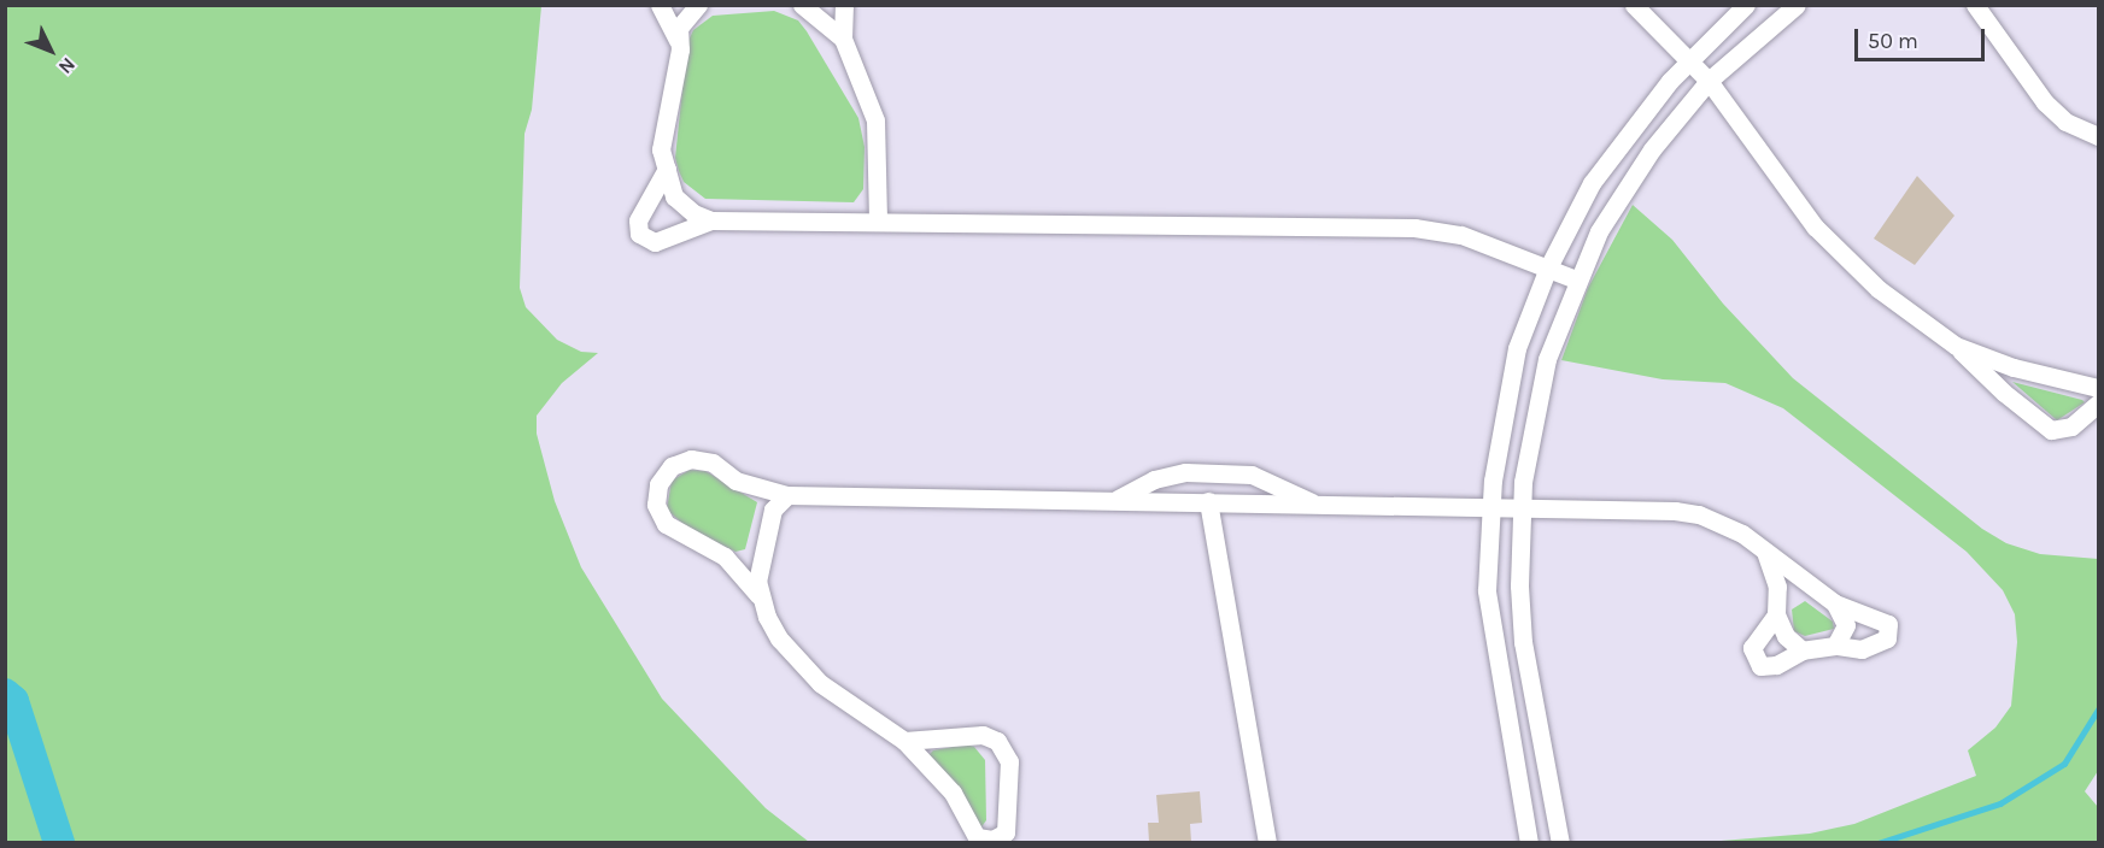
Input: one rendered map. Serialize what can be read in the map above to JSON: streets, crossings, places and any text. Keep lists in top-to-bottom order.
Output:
{
  "scale_bar": "50 m",
  "north": "bottom right"
}
